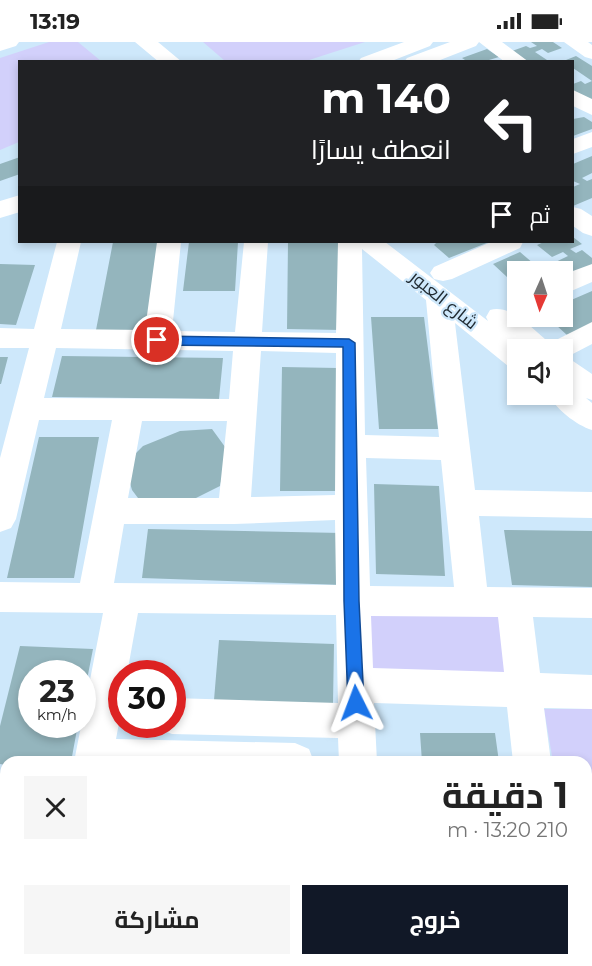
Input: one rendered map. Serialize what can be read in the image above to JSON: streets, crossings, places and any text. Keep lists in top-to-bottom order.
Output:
{
  "streets": {
    "street": ["شارع العبور"]
  },
  "north": "bottom",
  "page": {
    "status": "13:19",
    "turn": ["140 m", "انعطف يسارًا"],
    "then": "ثم",
    "speed": "23 km/h",
    "limit": "30",
    "heading": ["1 دقيقة", "210 m · 13:20"],
    "buttons": ["خروج", "مشاركة"]
  }
}
